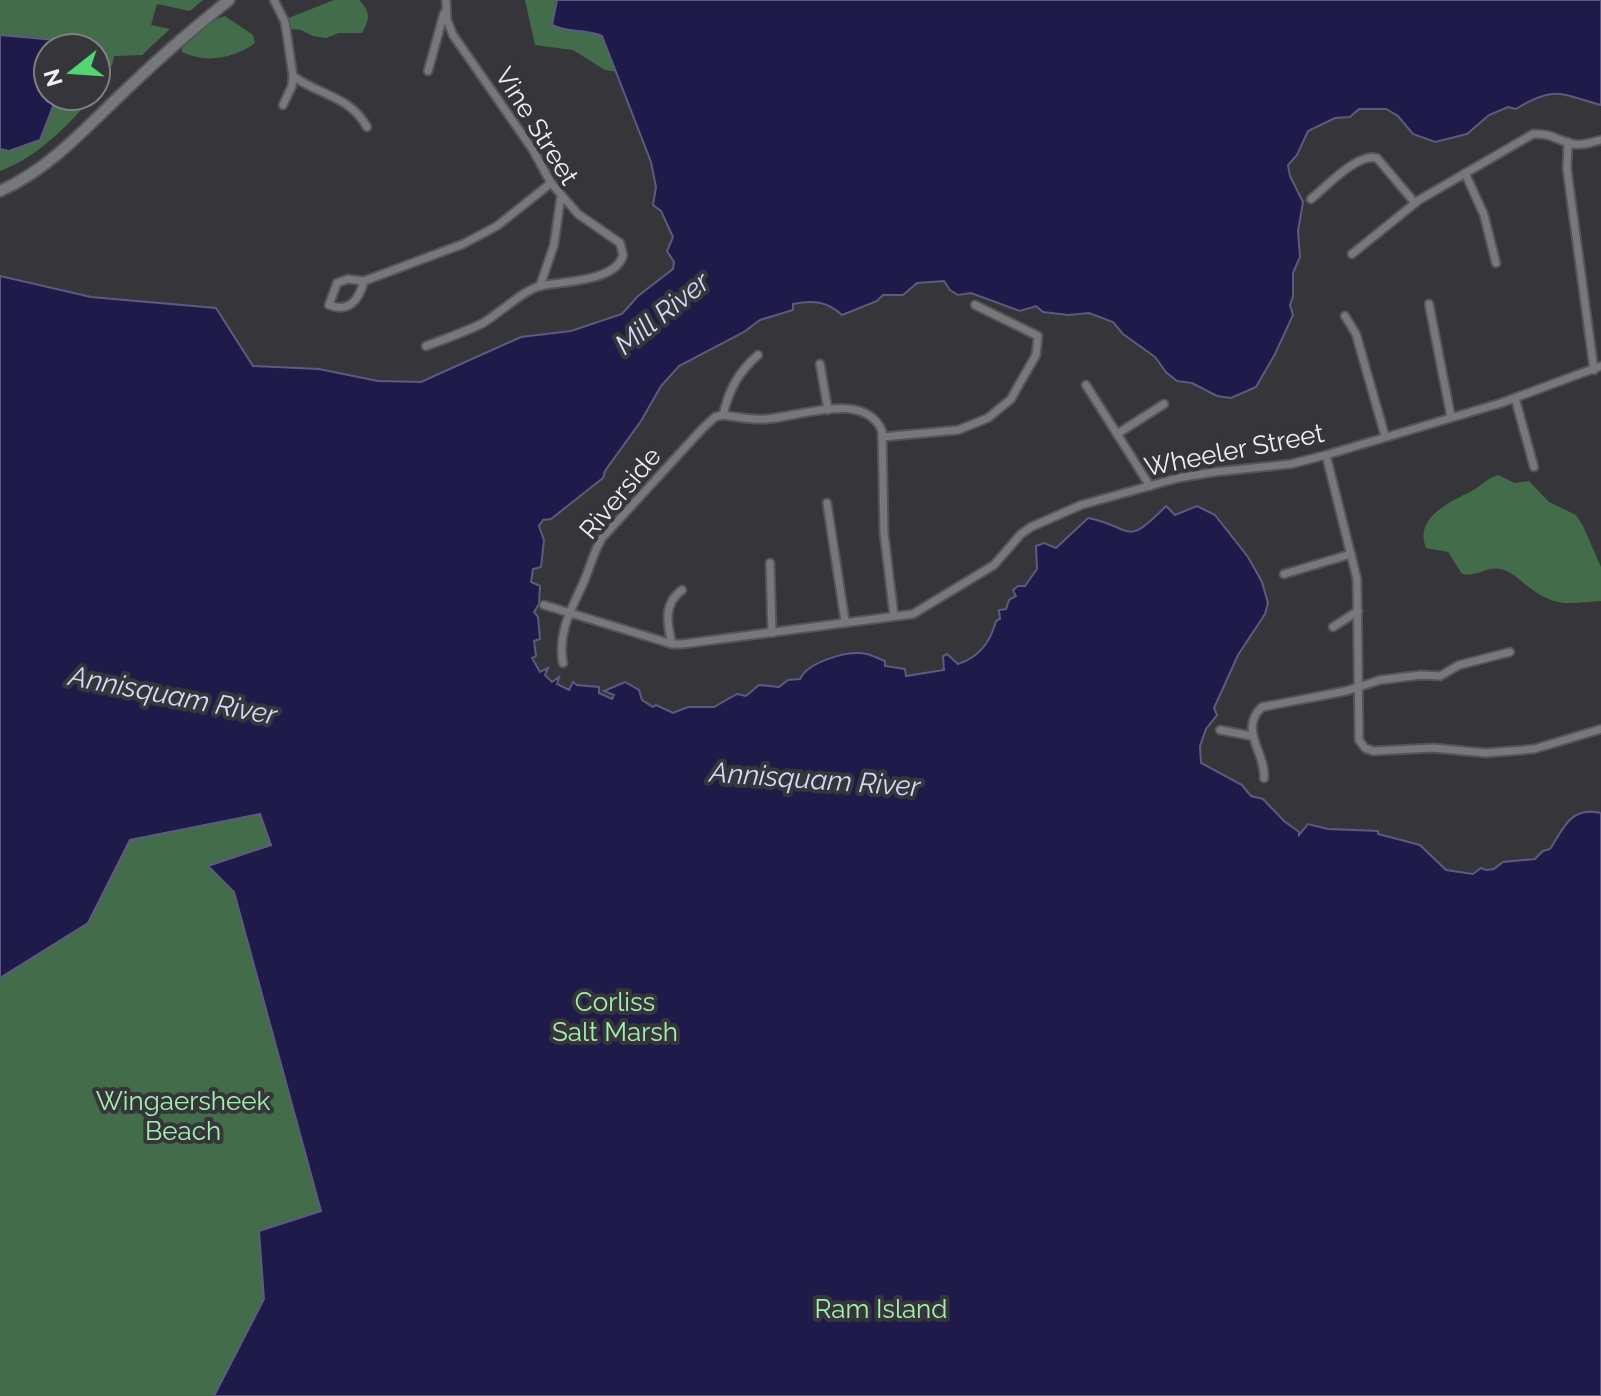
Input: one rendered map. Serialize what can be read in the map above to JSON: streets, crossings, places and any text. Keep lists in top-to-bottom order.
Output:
{
  "streets": {
    "street": ["Vine Street", "Wheeler Street", "Riverside"]
  },
  "crossings": [
    ["Wheeler Street", "Riverside"]
  ],
  "water": ["Mill River", "Annisquam River"],
  "parks": ["Corliss Salt Marsh", "Wingaersheek Beach", "Ram Island"],
  "north": "left"
}
